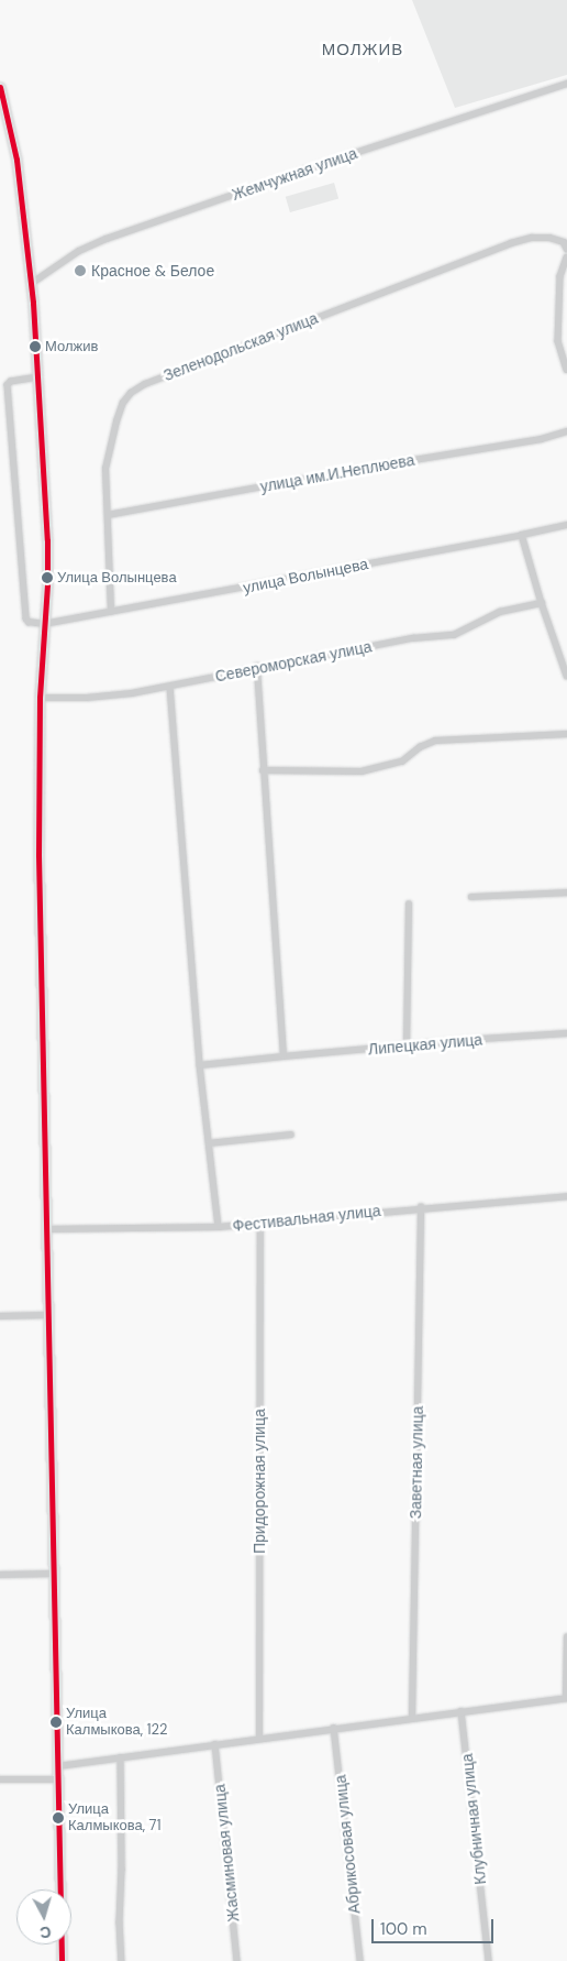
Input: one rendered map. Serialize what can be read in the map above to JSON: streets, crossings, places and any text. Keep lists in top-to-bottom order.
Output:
{
  "streets": {
    "street": [
      "Жемчужная улица",
      "Зеленодольская улица",
      "улица им.И.Неплюева",
      "улица Волынцева",
      "Североморская улица",
      "Липецкая улица",
      "Фестивальная улица",
      "Заветная улица",
      "Придорожная улица",
      "Клубничная улица",
      "Абрикосовая улица",
      "Жасминовая улица"
    ]
  },
  "crossings": [
    ["Зеленодольская улица", "улица им.И.Неплюева"],
    ["Зеленодольская улица", "улица Волынцева"],
    ["Фестивальная улица", "Заветная улица"],
    ["Фестивальная улица", "Придорожная улица"]
  ],
  "districts": ["МОЛЖИВ"],
  "places": [
    "Красное & Белое",
    "Молжив",
    "Улица Волынцева",
    "Улица Калмыкова, 122",
    "Улица Калмыкова, 71"
  ],
  "scale_bar": "100 m",
  "north": "bottom"
}
